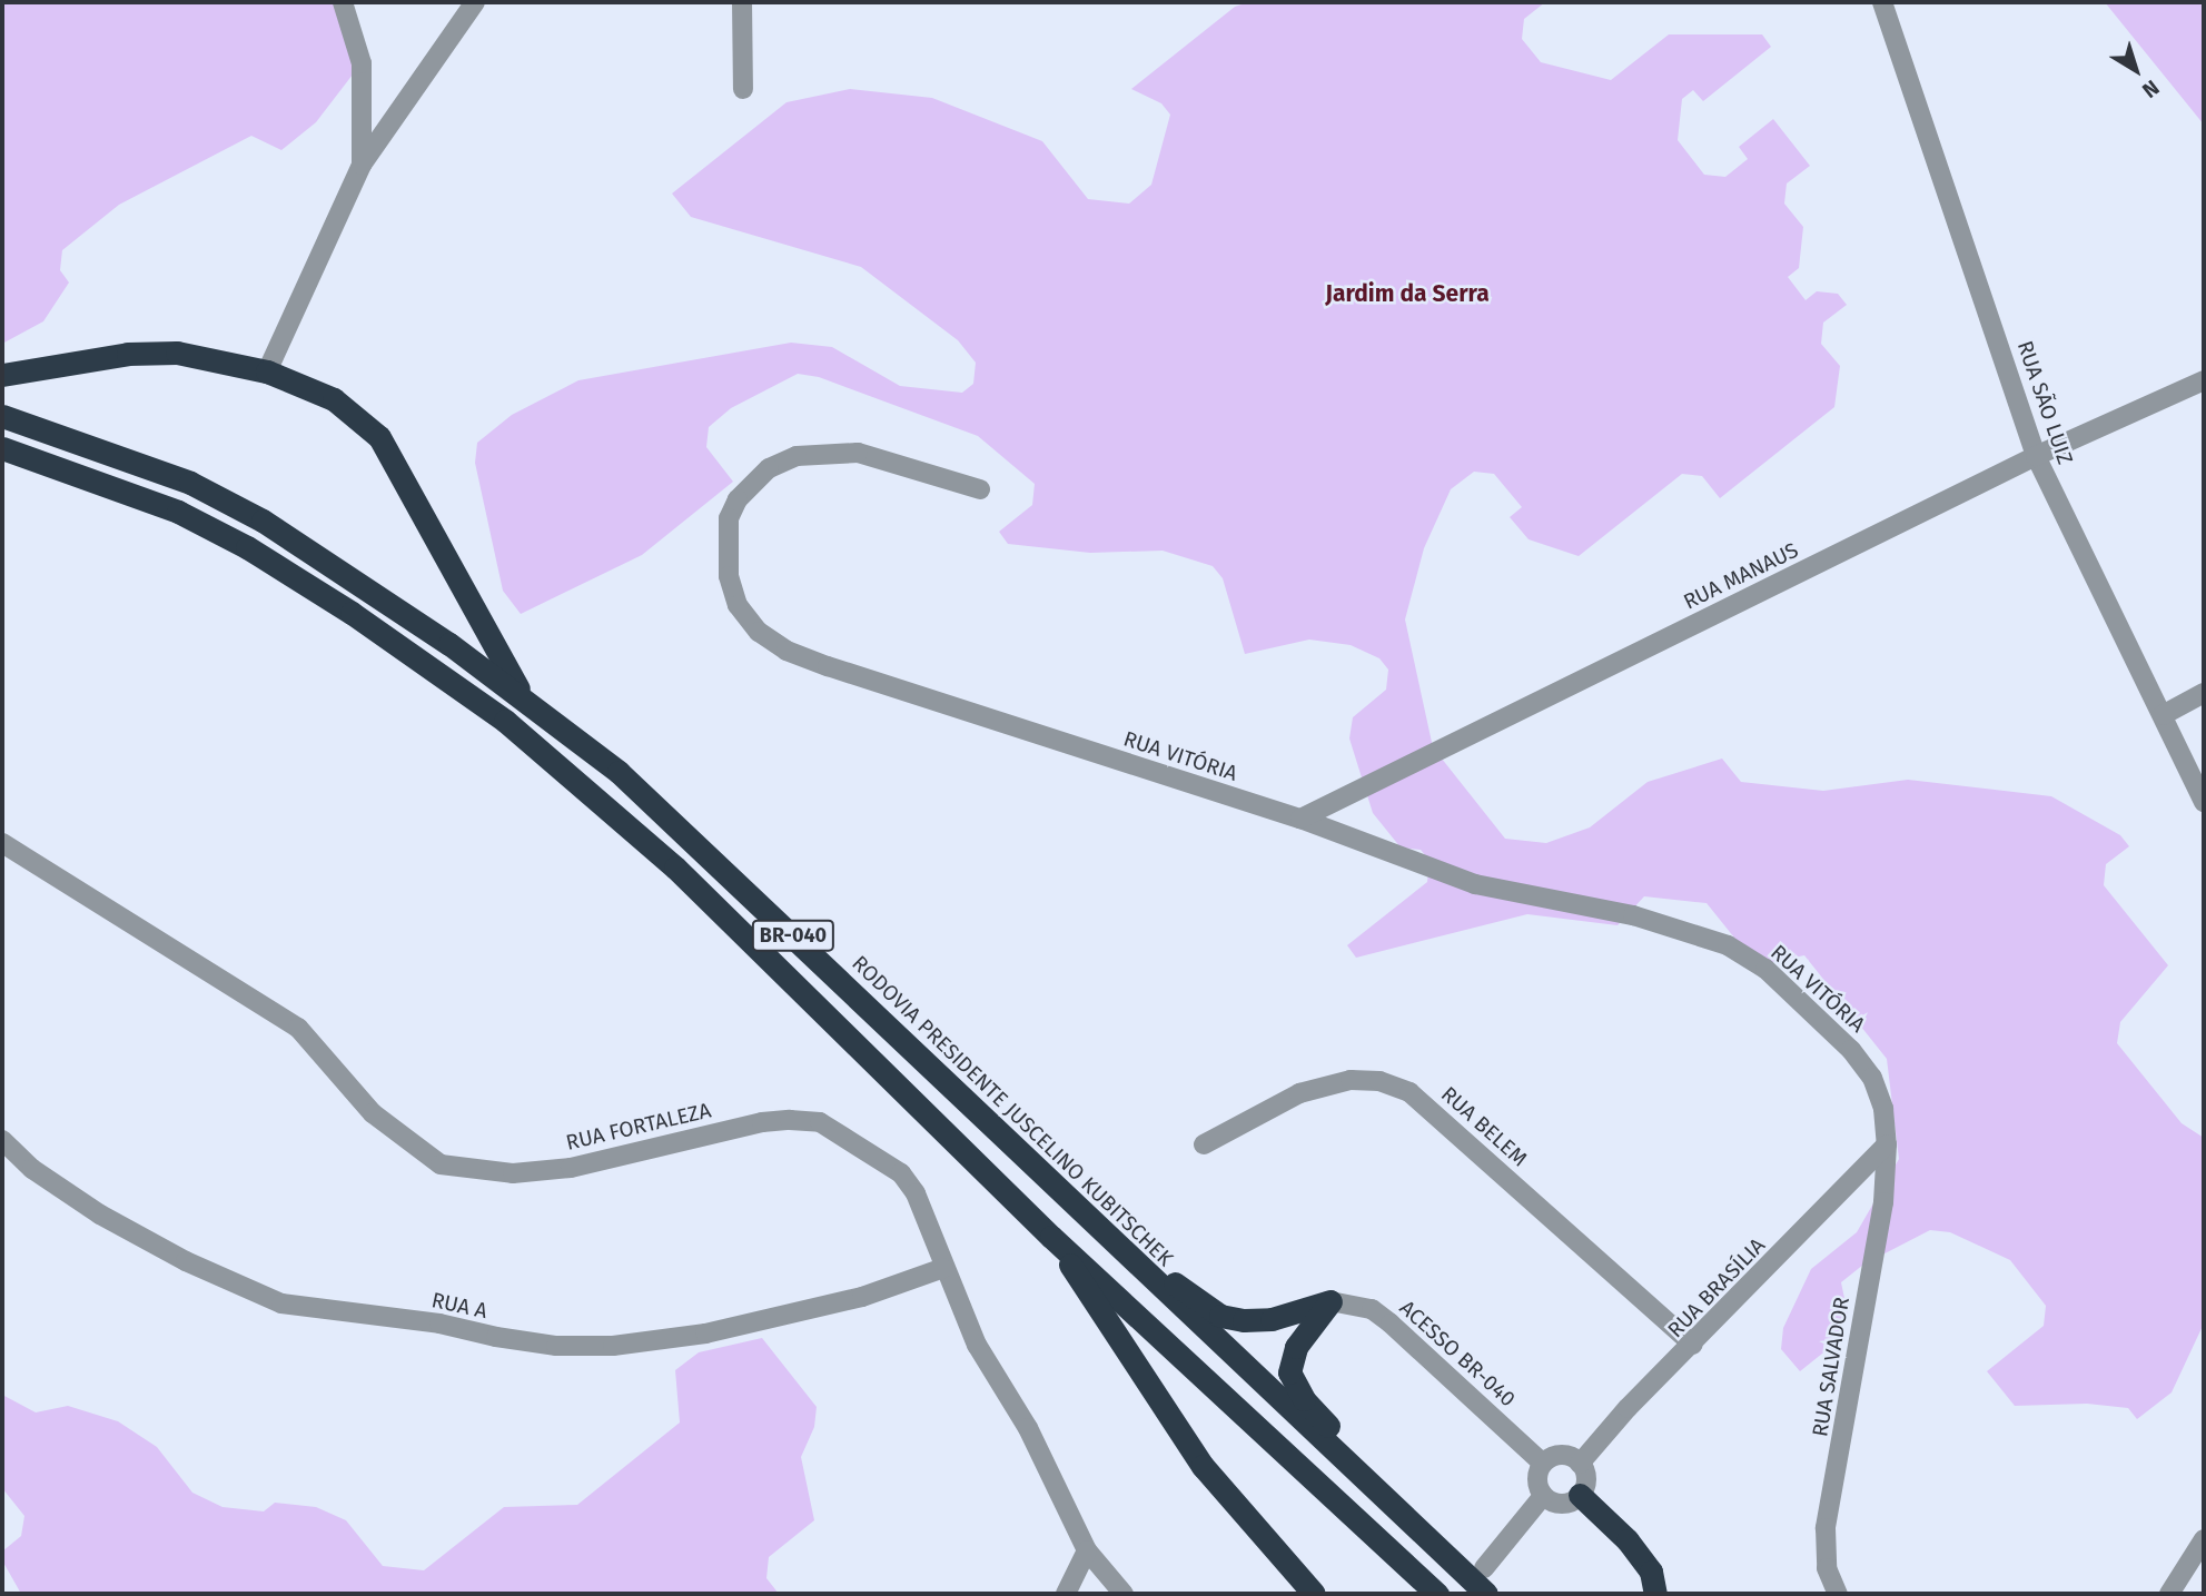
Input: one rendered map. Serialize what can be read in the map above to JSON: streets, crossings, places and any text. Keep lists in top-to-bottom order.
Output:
{
  "streets": {
    "highway": ["BR-040", "RODOVIA PRESIDENTE JUSCELINO KUBITSCHEK"],
    "street": [
      "RUA SÃO LUIZ",
      "RUA MANAUS",
      "RUA VITÓRIA",
      "RUA FORTALEZA",
      "RUA BELEM",
      "RUA BRASÍLIA",
      "RUA A",
      "ACESSO BR-040",
      "RUA SALVADOR"
    ]
  },
  "crossings": [
    ["RUA SÃO LUIZ", "RUA MANAUS"],
    ["RUA MANAUS", "RUA VITÓRIA"],
    ["RUA VITÓRIA", "RUA BRASÍLIA"],
    ["RUA VITÓRIA", "RUA SALVADOR"],
    ["RUA FORTALEZA", "RUA A"],
    ["RUA BELEM", "RUA BRASÍLIA"],
    ["RUA BRASÍLIA", "ACESSO BR-040"],
    ["RUA BRASÍLIA", "RUA SALVADOR"]
  ],
  "districts": ["Jardim da Serra"],
  "north": "bottom right"
}
